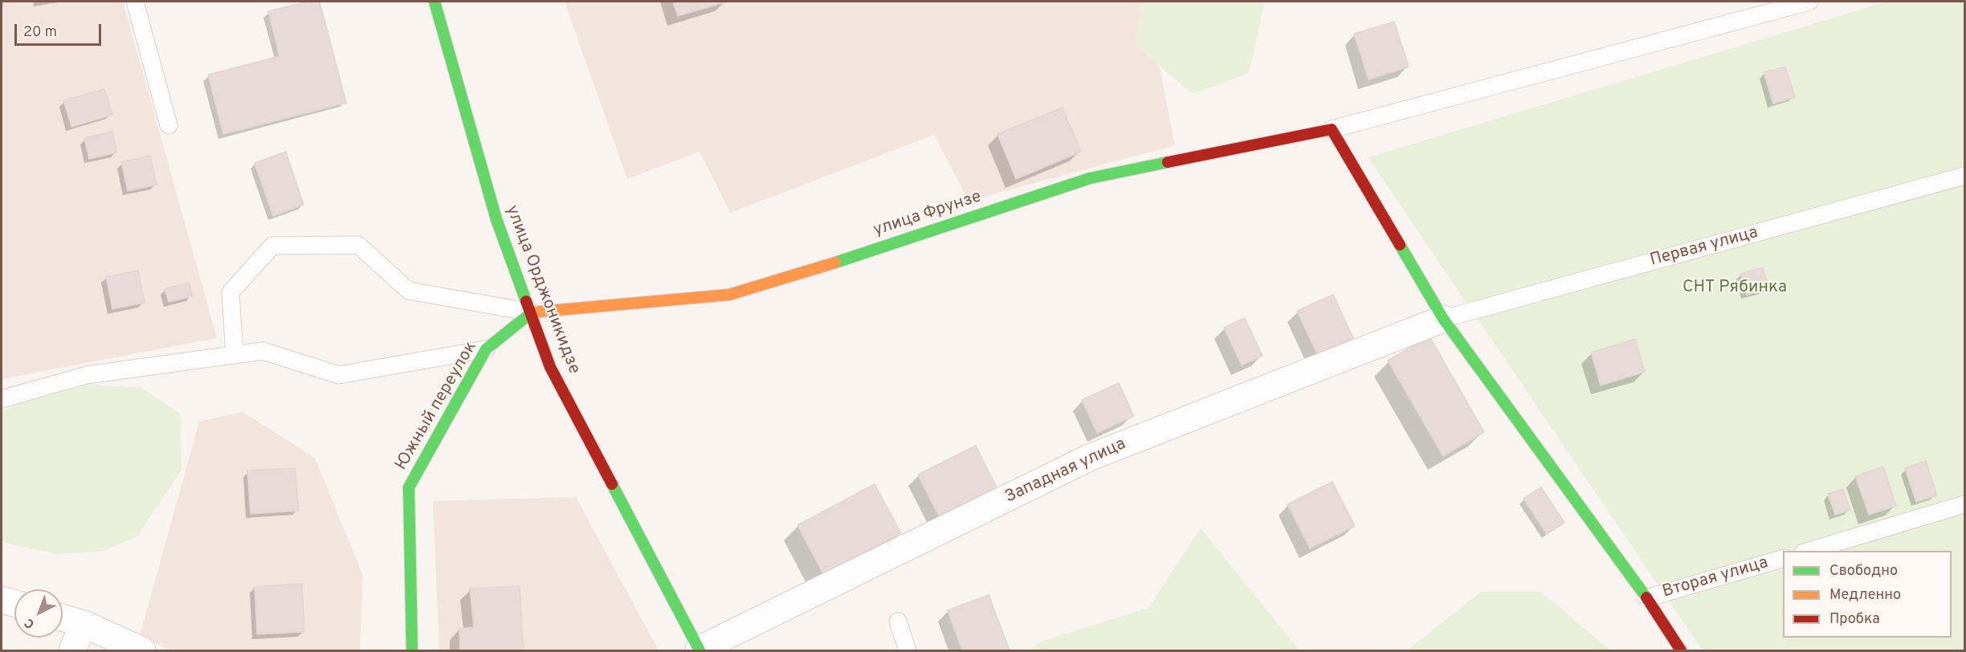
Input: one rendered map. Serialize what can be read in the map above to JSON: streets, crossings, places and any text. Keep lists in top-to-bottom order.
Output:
{
  "streets": {
    "street": [
      "улица Фрунзе",
      "улица Орджоникидзе",
      "Южный переулок",
      "Западная улица"
    ],
    "lane": ["Первая улица", "Вторая улица"]
  },
  "crossings": [
    ["улица Фрунзе", "улица Орджоникидзе"],
    ["улица Фрунзе", "Южный переулок"],
    ["Первая улица", "Западная улица"],
    ["улица Орджоникидзе", "Южный переулок"],
    ["улица Орджоникидзе", "Западная улица"]
  ],
  "parks": ["СНТ Рябинка"],
  "legend": ["Свободно", "Медленно", "Пробка"],
  "scale_bar": "20 m",
  "north": "bottom left"
}
